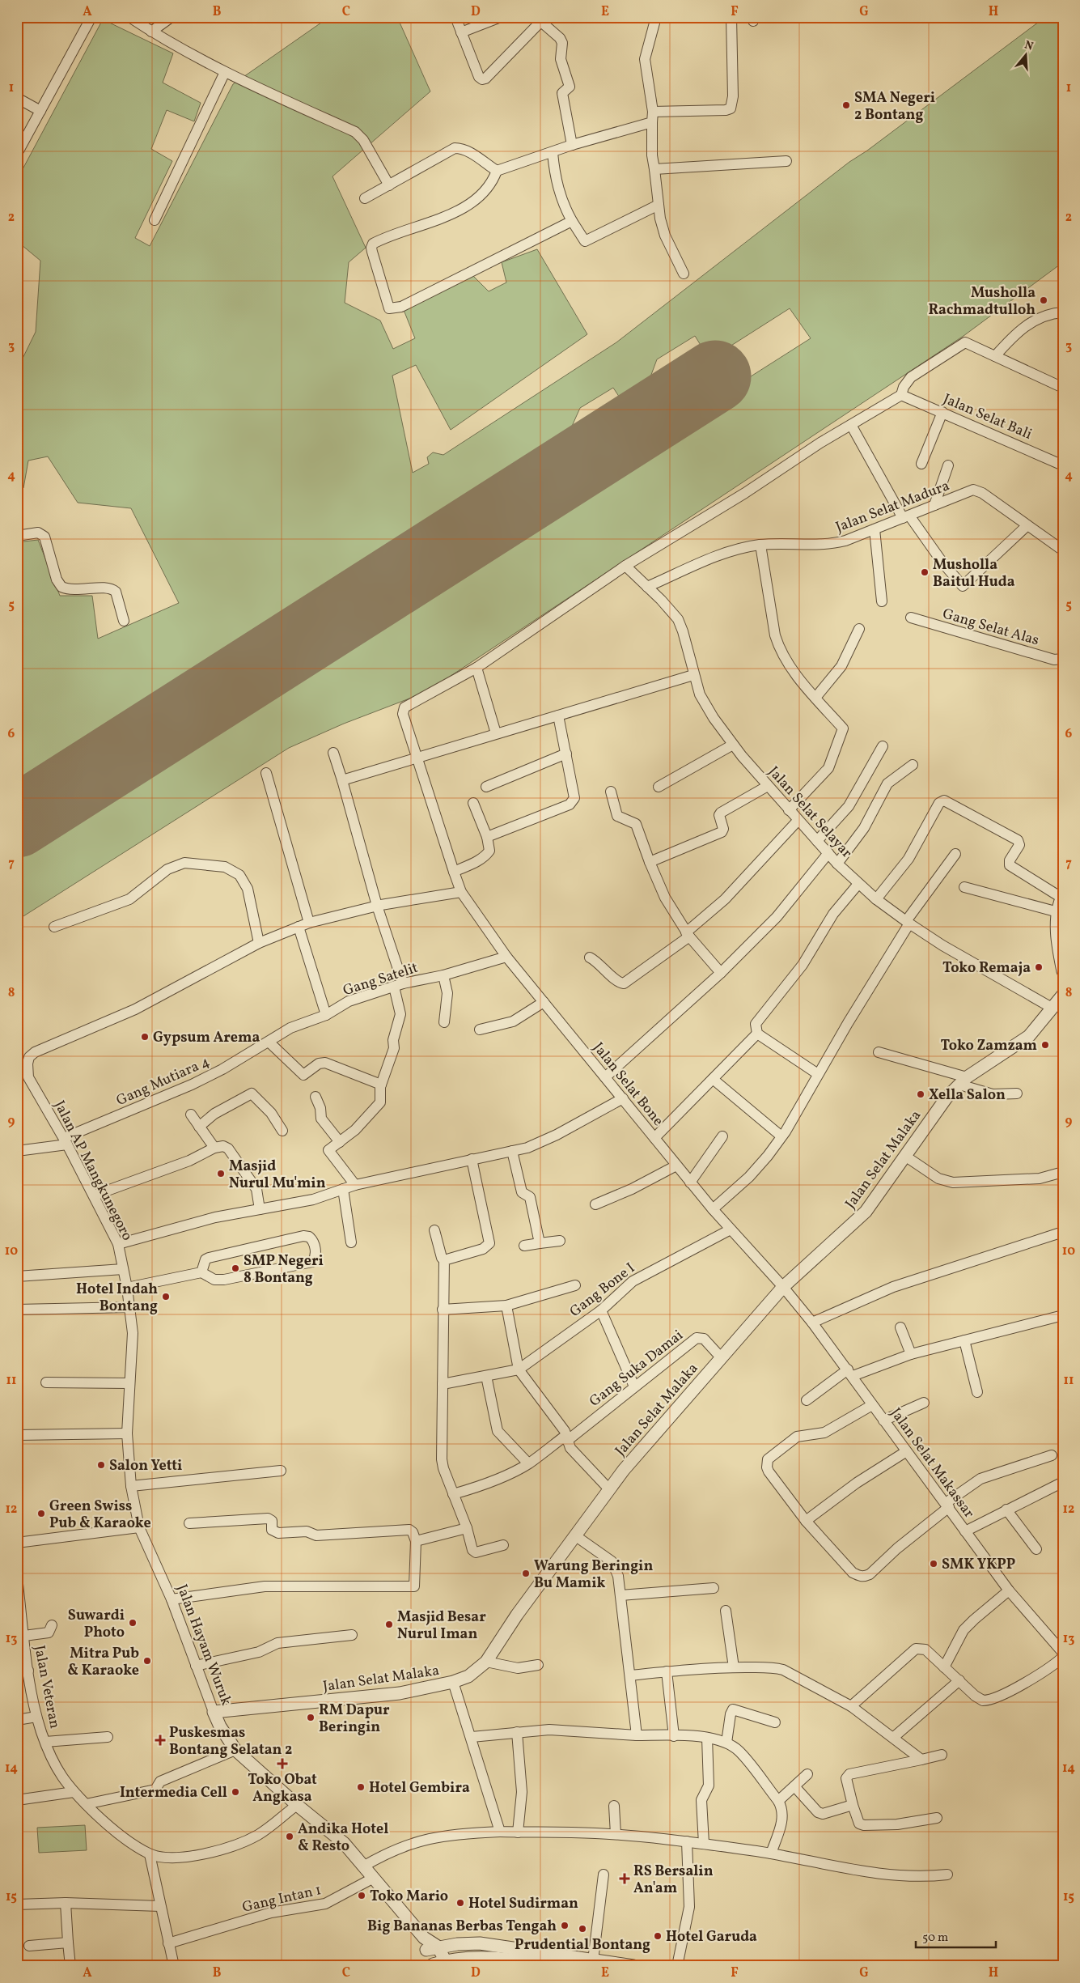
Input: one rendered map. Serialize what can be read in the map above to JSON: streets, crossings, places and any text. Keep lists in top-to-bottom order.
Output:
{
  "streets": {
    "street": [
      "Jalan Selat Bali",
      "Jalan Selat Madura",
      "Gang Selat Alas",
      "Jalan Selat Selayar",
      "Gang Satelit",
      "Gang Mutiara 4",
      "Jalan Selat Bone",
      "Jalan Selat Malaka",
      "Jalan AP Mangkunegoro",
      "Gang Bone I",
      "Gang Suka Damai",
      "Jalan Selat Makassar",
      "Jalan Hayam Wuruk",
      "Jalan Veteran",
      "Gang Intan 1"
    ]
  },
  "crossings": [
    ["Jalan Selat Madura", "Jalan Selat Selayar"],
    ["Jalan Selat Selayar", "Jalan Selat Malaka"],
    ["Gang Satelit", "Gang Mutiara 4"],
    ["Gang Satelit", "Jalan Selat Bone"],
    ["Gang Mutiara 4", "Jalan AP Mangkunegoro"],
    ["Jalan Selat Bone", "Jalan Selat Malaka"],
    ["Jalan Selat Bone", "Gang Bone I"],
    ["Jalan Selat Bone", "Jalan Selat Makassar"],
    ["Jalan Selat Malaka", "Gang Suka Damai"],
    ["Jalan Selat Malaka", "Jalan Selat Makassar"],
    ["Jalan Selat Malaka", "Jalan Hayam Wuruk"],
    ["Jalan AP Mangkunegoro", "Jalan Hayam Wuruk"],
    ["Jalan Hayam Wuruk", "Jalan Veteran"],
    ["Jalan Hayam Wuruk", "Gang Intan 1"]
  ],
  "places": {
    "other": [
      "SMA Negeri 2 Bontang",
      "Musholla Rachmadtulloh",
      "Musholla Baitul Huda",
      "Toko Remaja",
      "Gypsum Arema",
      "Toko Zamzam",
      "Xella Salon",
      "Masjid Nurul Mu'min",
      "SMP Negeri 8 Bontang",
      "Hotel Indah Bontang",
      "Salon Yetti",
      "Green Swiss Pub & Karaoke",
      "SMK YKPP",
      "Warung Beringin Bu Mamik",
      "Suwardi Photo",
      "Masjid Besar Nurul Iman",
      "Mitra Pub & Karaoke",
      "RM Dapur Beringin",
      "Hotel Gembira",
      "Intermedia Cell",
      "Andika Hotel & Resto",
      "Toko Mario",
      "Hotel Sudirman",
      "Big Bananas Berbas Tengah",
      "Prudential Bontang",
      "Hotel Garuda"
    ],
    "health": ["Puskesmas Bontang Selatan 2", "Toko Obat Angkasa", "RS Bersalin An'am"]
  },
  "scale_bar": "50 m",
  "north": "top",
  "grid": {
    "columns": [
      "A",
      "B",
      "C",
      "D",
      "E",
      "F",
      "G",
      "H"
    ],
    "rows": [
      "1",
      "2",
      "3",
      "4",
      "5",
      "6",
      "7",
      "8",
      "9",
      "10",
      "11",
      "12",
      "13",
      "14",
      "15"
    ]
  }
}
